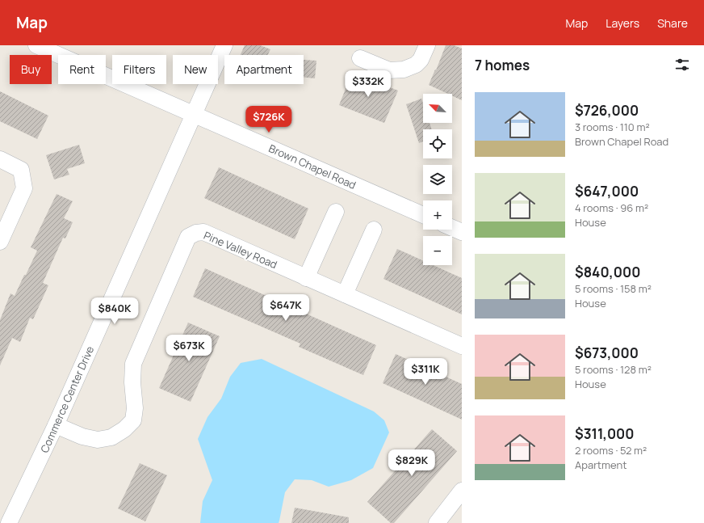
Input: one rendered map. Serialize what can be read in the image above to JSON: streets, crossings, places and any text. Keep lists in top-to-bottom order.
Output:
{
  "streets": {
    "street": ["Brown Chapel Road", "Pine Valley Road", "Commerce Center Drive"]
  },
  "crossings": [
    ["Brown Chapel Road", "Commerce Center Drive"],
    ["Pine Valley Road", "Commerce Center Drive"]
  ],
  "north": "top left",
  "page": {
    "header": "Map",
    "nav": ["Map", "Layers", "Share"],
    "heading": "7 homes",
    "chip": [
      "Buy",
      "Rent",
      "Filters",
      "New",
      "Apartment"
    ],
    "price": [
      "$332K",
      "$726K",
      "$647K",
      "$840K",
      "$673K",
      "$311K",
      "$829K"
    ],
    "list": [
      {
        "name": "$726,000",
        "note": "3 rooms · 110 m² · Brown Chapel Road"
      },
      {
        "name": "$647,000",
        "note": "4 rooms · 96 m² · House"
      },
      {
        "name": "$840,000",
        "note": "5 rooms · 158 m² · House"
      },
      {
        "name": "$673,000",
        "note": "5 rooms · 128 m² · House"
      },
      {
        "name": "$311,000",
        "note": "2 rooms · 52 m² · Apartment"
      }
    ],
    "map_buttons": ["+", "−"]
  }
}
